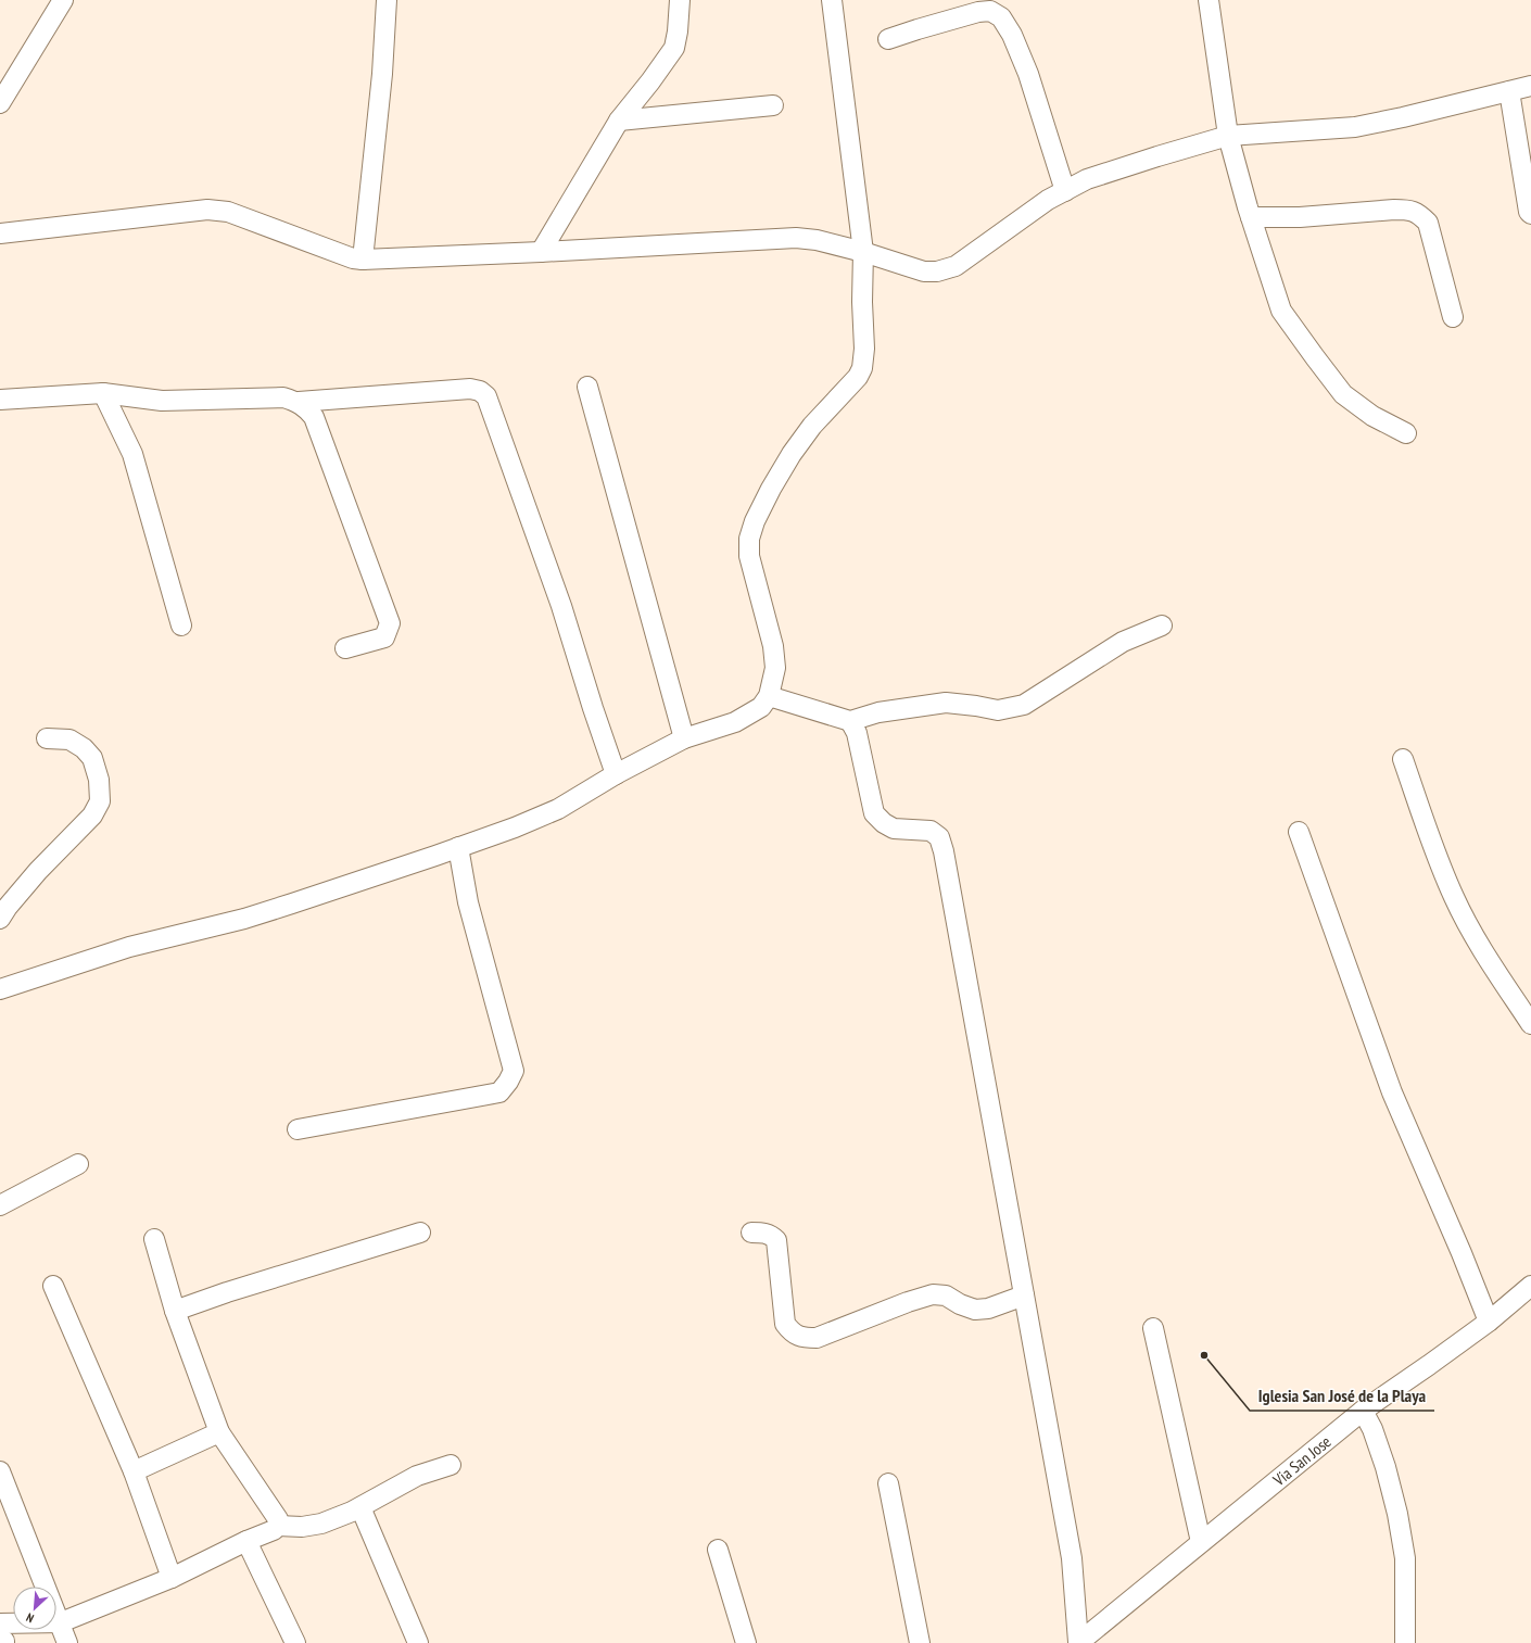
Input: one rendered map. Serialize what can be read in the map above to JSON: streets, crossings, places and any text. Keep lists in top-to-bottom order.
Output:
{
  "streets": {
    "street": ["Via San Jose"]
  },
  "places": ["Iglesia San José de la Playa"],
  "north": "bottom left"
}
